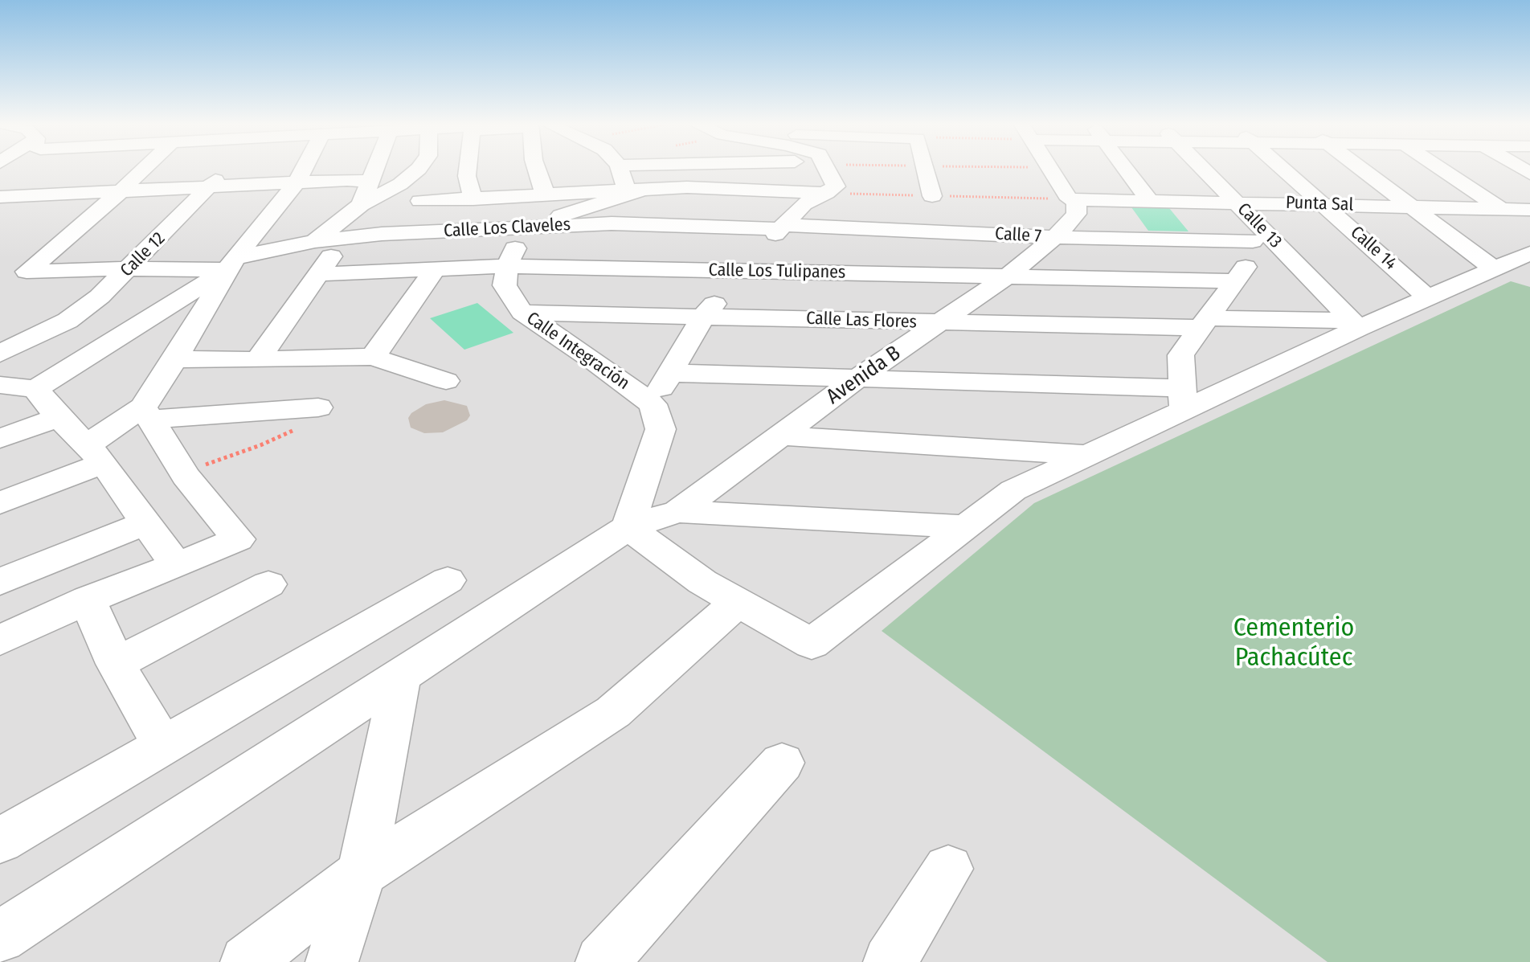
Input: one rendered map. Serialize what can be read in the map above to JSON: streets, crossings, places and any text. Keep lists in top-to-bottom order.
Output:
{
  "streets": {
    "street": [
      "Punta Sal",
      "Calle 13",
      "Calle Los Claveles",
      "Calle 7",
      "Calle 14",
      "Calle 12",
      "Calle Los Tulipanes",
      "Calle Las Flores",
      "Calle Integración",
      "Avenida B"
    ]
  },
  "crossings": [
    ["Punta Sal", "Calle 13"],
    ["Punta Sal", "Calle 14"],
    ["Punta Sal", "Avenida B"],
    ["Calle 13", "Calle 7"],
    ["Calle 13", "Calle Las Flores"],
    ["Calle Los Claveles", "Calle 7"],
    ["Calle Los Claveles", "Calle Integración"],
    ["Calle 7", "Calle Integración"],
    ["Calle 7", "Avenida B"],
    ["Calle Los Tulipanes", "Calle Integración"],
    ["Calle Los Tulipanes", "Avenida B"],
    ["Calle Las Flores", "Calle Integración"],
    ["Calle Las Flores", "Avenida B"],
    ["Calle Integración", "Avenida B"]
  ],
  "parks": ["Cementerio Pachacútec"]
}
